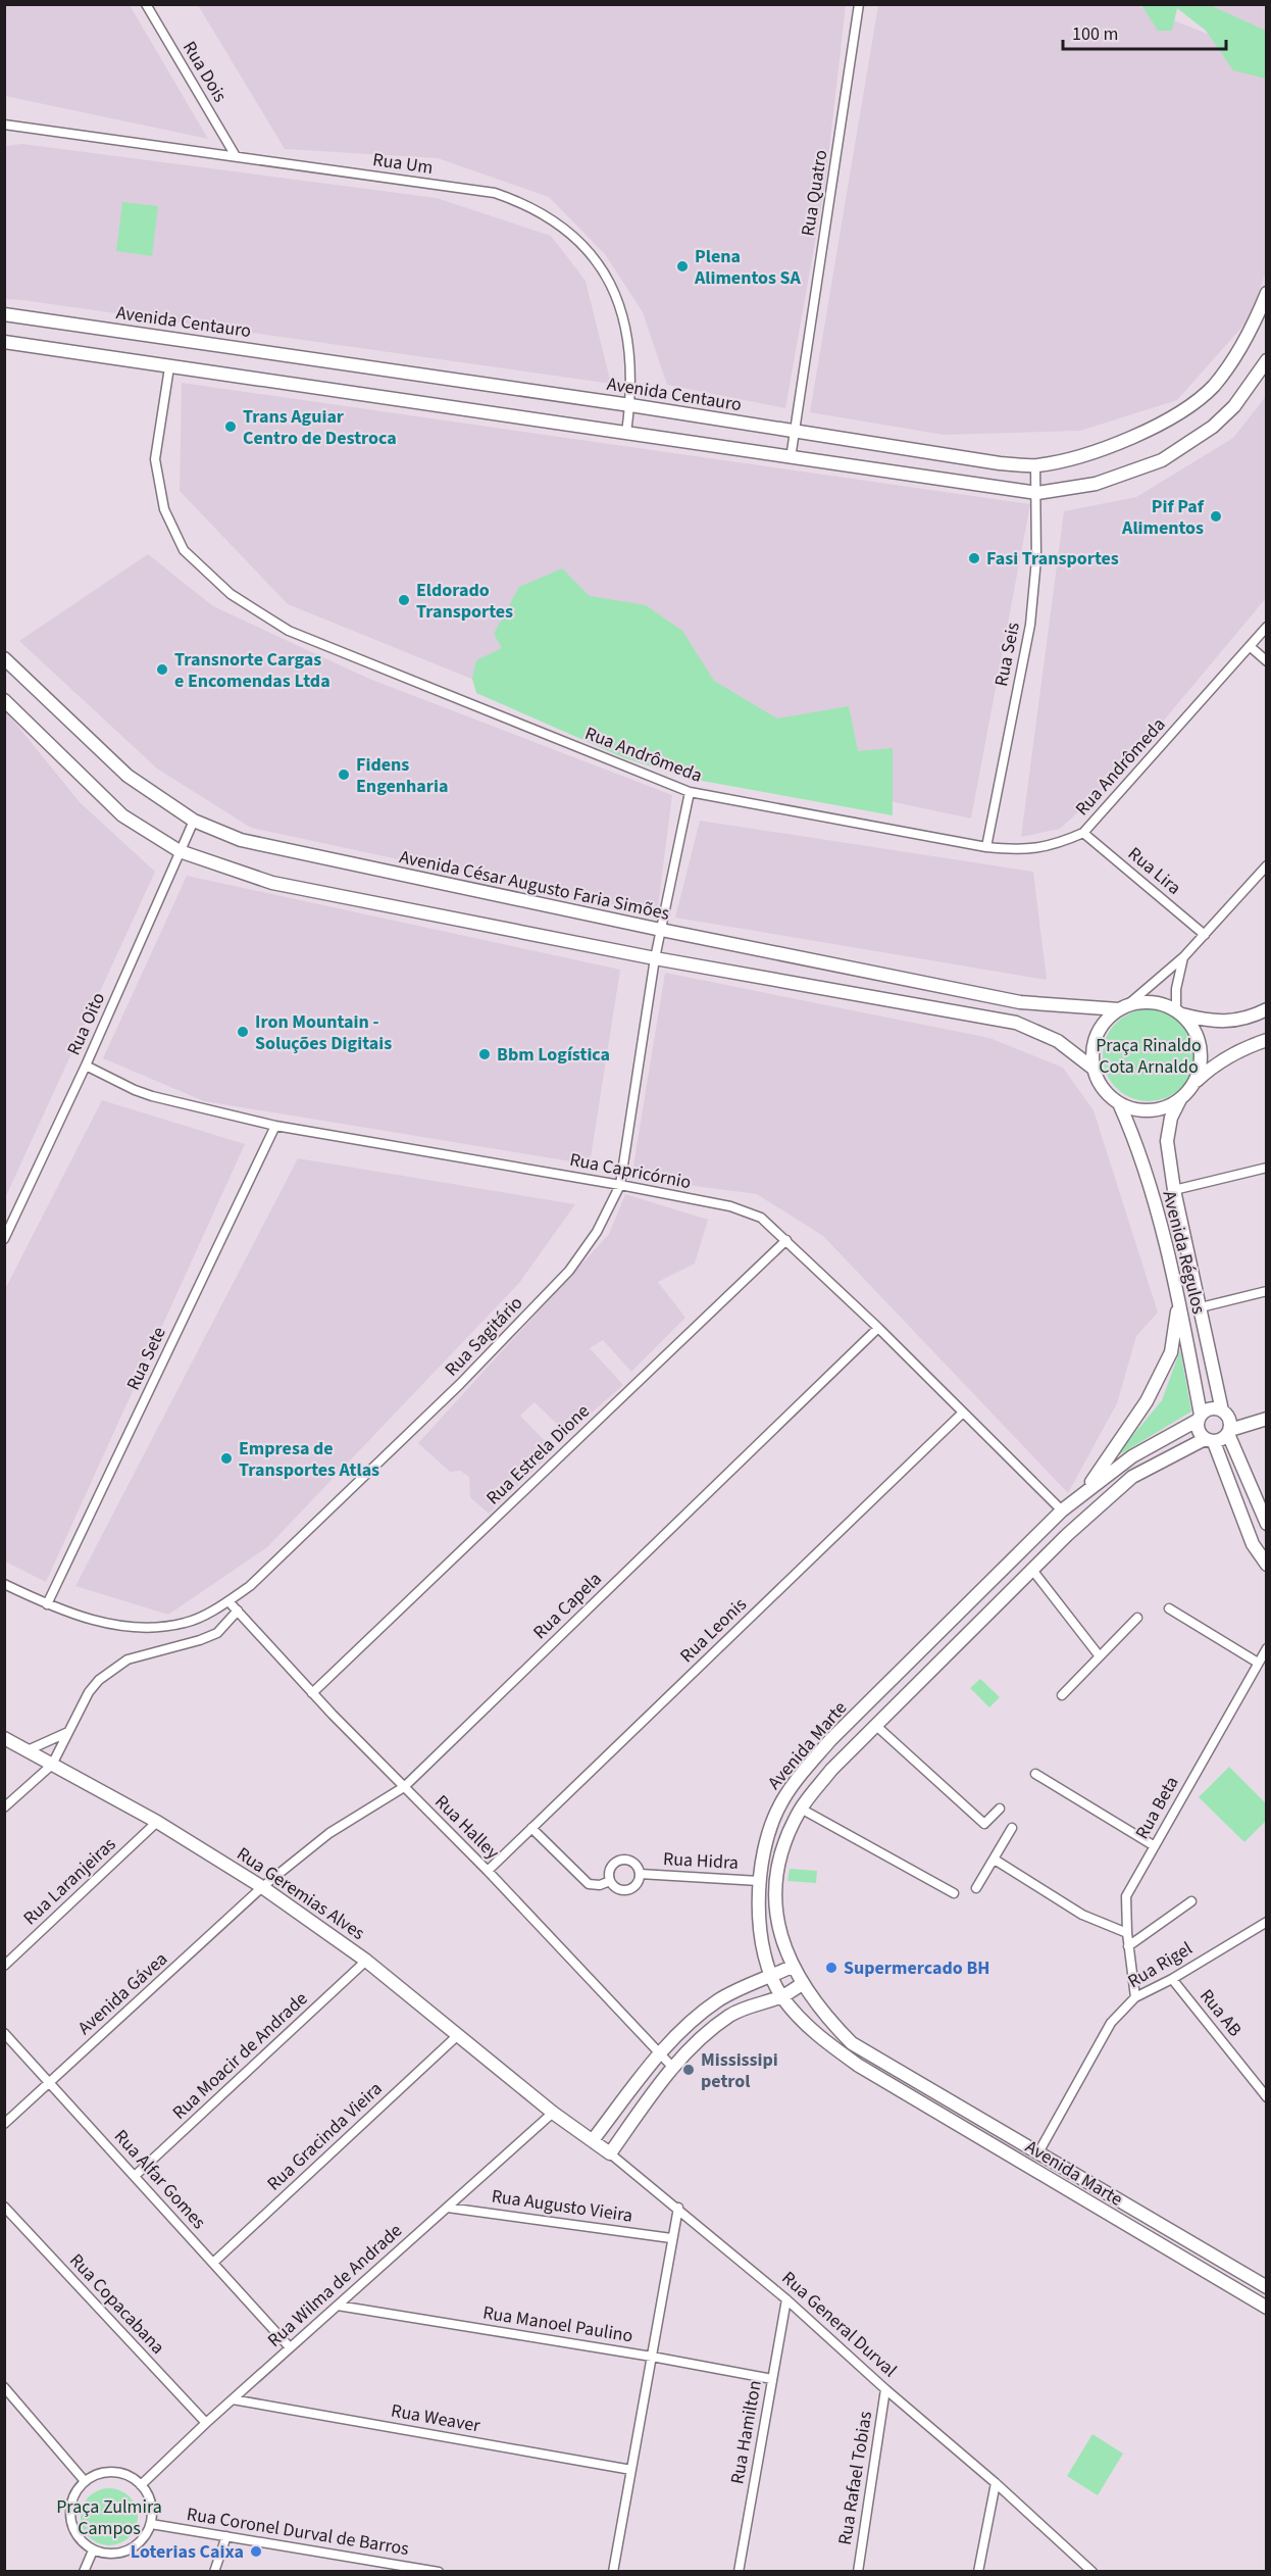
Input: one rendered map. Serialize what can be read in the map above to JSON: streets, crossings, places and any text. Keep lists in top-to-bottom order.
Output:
{
  "streets": {
    "street": [
      "Rua Dois",
      "Rua Um",
      "Rua Quatro",
      "Avenida Centauro",
      "Rua Seis",
      "Rua Andrômeda",
      "Rua Lira",
      "Avenida César Augusto Faria Simões",
      "Rua Oito",
      "Rua Capricórnio",
      "Avenida Régulos",
      "Rua Sagitário",
      "Rua Sete",
      "Rua Estrela Dione",
      "Rua Capela",
      "Rua Leonis",
      "Avenida Marte",
      "Rua Beta",
      "Rua Halley",
      "Rua Hidra",
      "Rua Laranjeiras",
      "Rua Geremias Alves",
      "Rua Rigel",
      "Avenida Gávea",
      "Rua AB",
      "Rua Moacir de Andrade",
      "Rua Gracinda Vieira",
      "Rua Alfar Gomes",
      "Rua Augusto Vieira",
      "Rua Wilma de Andrade",
      "Rua Copacabana",
      "Rua Manoel Paulino",
      "Rua General Durval",
      "Rua Weaver",
      "Rua Hamilton",
      "Rua Rafael Tobias",
      "Rua Coronel Durval de Barros"
    ]
  },
  "crossings": [
    ["Rua Dois", "Rua Um"],
    ["Rua Um", "Avenida Centauro"],
    ["Rua Quatro", "Avenida Centauro"],
    ["Avenida Centauro", "Rua Seis"],
    ["Rua Seis", "Rua Andrômeda"],
    ["Rua Andrômeda", "Rua Lira"],
    ["Rua Andrômeda", "Rua Sagitário"],
    ["Avenida César Augusto Faria Simões", "Rua Oito"],
    ["Avenida César Augusto Faria Simões", "Avenida Régulos"],
    ["Avenida César Augusto Faria Simões", "Rua Sagitário"],
    ["Rua Oito", "Rua Capricórnio"],
    ["Rua Capricórnio", "Rua Sagitário"],
    ["Rua Capricórnio", "Rua Sete"],
    ["Rua Capricórnio", "Rua Estrela Dione"],
    ["Rua Capricórnio", "Rua Capela"],
    ["Rua Capricórnio", "Rua Leonis"],
    ["Rua Capricórnio", "Avenida Marte"],
    ["Avenida Régulos", "Avenida Marte"],
    ["Rua Sagitário", "Rua Sete"],
    ["Rua Sagitário", "Rua Halley"],
    ["Rua Estrela Dione", "Rua Halley"],
    ["Rua Capela", "Rua Halley"],
    ["Rua Capela", "Rua Geremias Alves"],
    ["Rua Capela", "Avenida Gávea"],
    ["Rua Leonis", "Rua Halley"],
    ["Avenida Marte", "Rua Hidra"],
    ["Avenida Marte", "Rua Rigel"],
    ["Rua Beta", "Rua Rigel"],
    ["Rua Laranjeiras", "Rua Geremias Alves"],
    ["Rua Geremias Alves", "Avenida Gávea"],
    ["Rua Geremias Alves", "Rua Moacir de Andrade"],
    ["Rua Geremias Alves", "Rua Gracinda Vieira"],
    ["Rua Geremias Alves", "Rua Wilma de Andrade"],
    ["Rua Geremias Alves", "Rua General Durval"],
    ["Rua Rigel", "Rua AB"],
    ["Avenida Gávea", "Rua Alfar Gomes"],
    ["Rua Moacir de Andrade", "Rua Alfar Gomes"],
    ["Rua Gracinda Vieira", "Rua Alfar Gomes"],
    ["Rua Alfar Gomes", "Rua Wilma de Andrade"],
    ["Rua Augusto Vieira", "Rua Wilma de Andrade"],
    ["Rua Wilma de Andrade", "Rua Copacabana"],
    ["Rua Wilma de Andrade", "Rua Manoel Paulino"],
    ["Rua Wilma de Andrade", "Rua General Durval"],
    ["Rua Wilma de Andrade", "Rua Weaver"],
    ["Rua Wilma de Andrade", "Rua Coronel Durval de Barros"],
    ["Rua Manoel Paulino", "Rua Hamilton"],
    ["Rua General Durval", "Rua Hamilton"],
    ["Rua General Durval", "Rua Rafael Tobias"]
  ],
  "parks": ["Praça Rinaldo Cota Arnaldo", "Praça Zulmira Campos"],
  "places": [
    "Plena Alimentos SA",
    "Trans Aguiar Centro de Destroca",
    "Pif Paf Alimentos",
    "Fasi Transportes",
    "Eldorado Transportes",
    "Transnorte Cargas e Encomendas Ltda",
    "Fidens Engenharia",
    "Iron Mountain - Soluções Digitais",
    "Bbm Logística",
    "Empresa de Transportes Atlas",
    "Supermercado BH",
    "Mississipi petrol",
    "Loterias Caixa"
  ],
  "scale_bar": "100 m"
}
